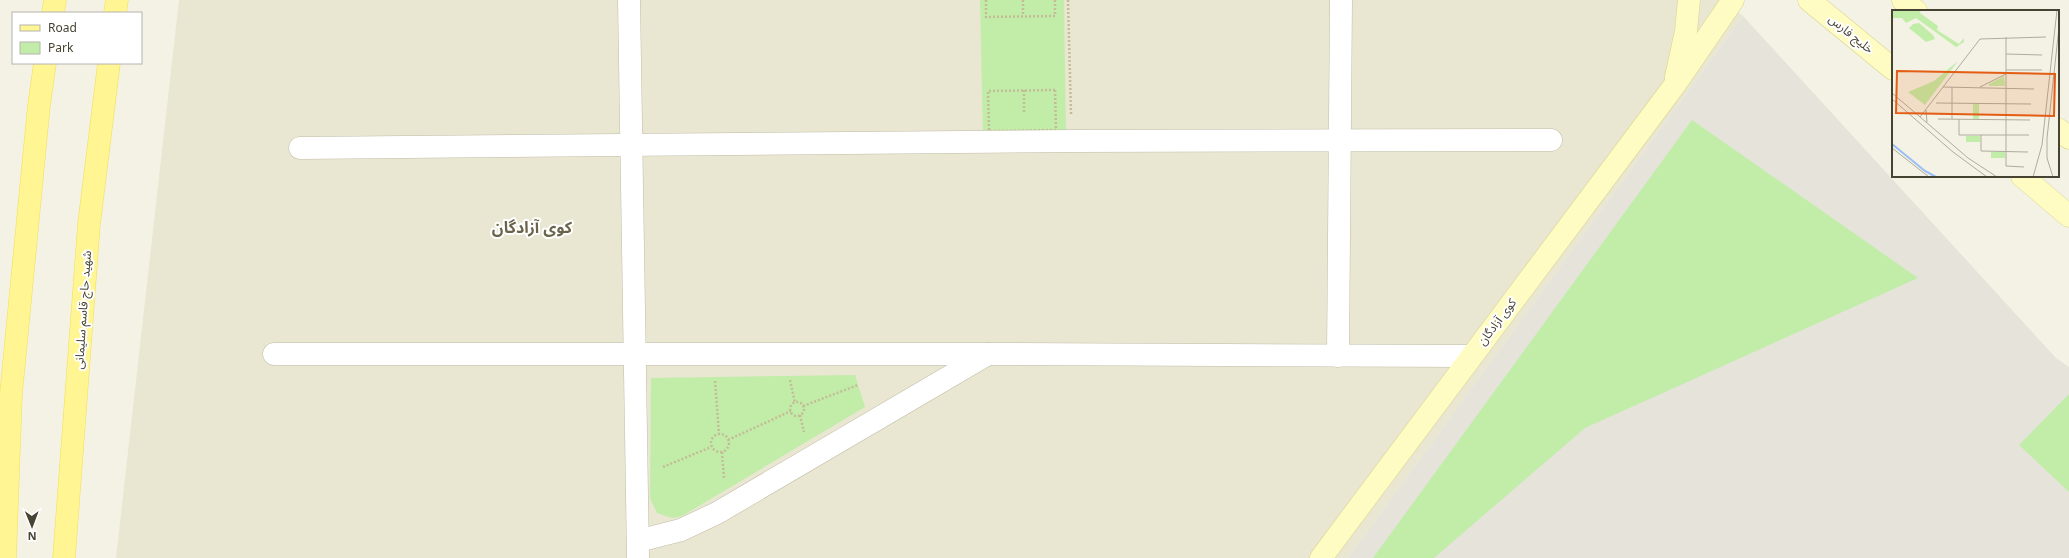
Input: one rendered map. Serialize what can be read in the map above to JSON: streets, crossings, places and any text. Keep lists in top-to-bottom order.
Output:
{
  "streets": {
    "main road": ["شهید حاج قاسم سلیمانی"],
    "street": ["خلیج فارس", "کوی آزادگان"]
  },
  "districts": ["کوی آزادگان"],
  "legend": ["Road", "Park"],
  "north": "bottom"
}
